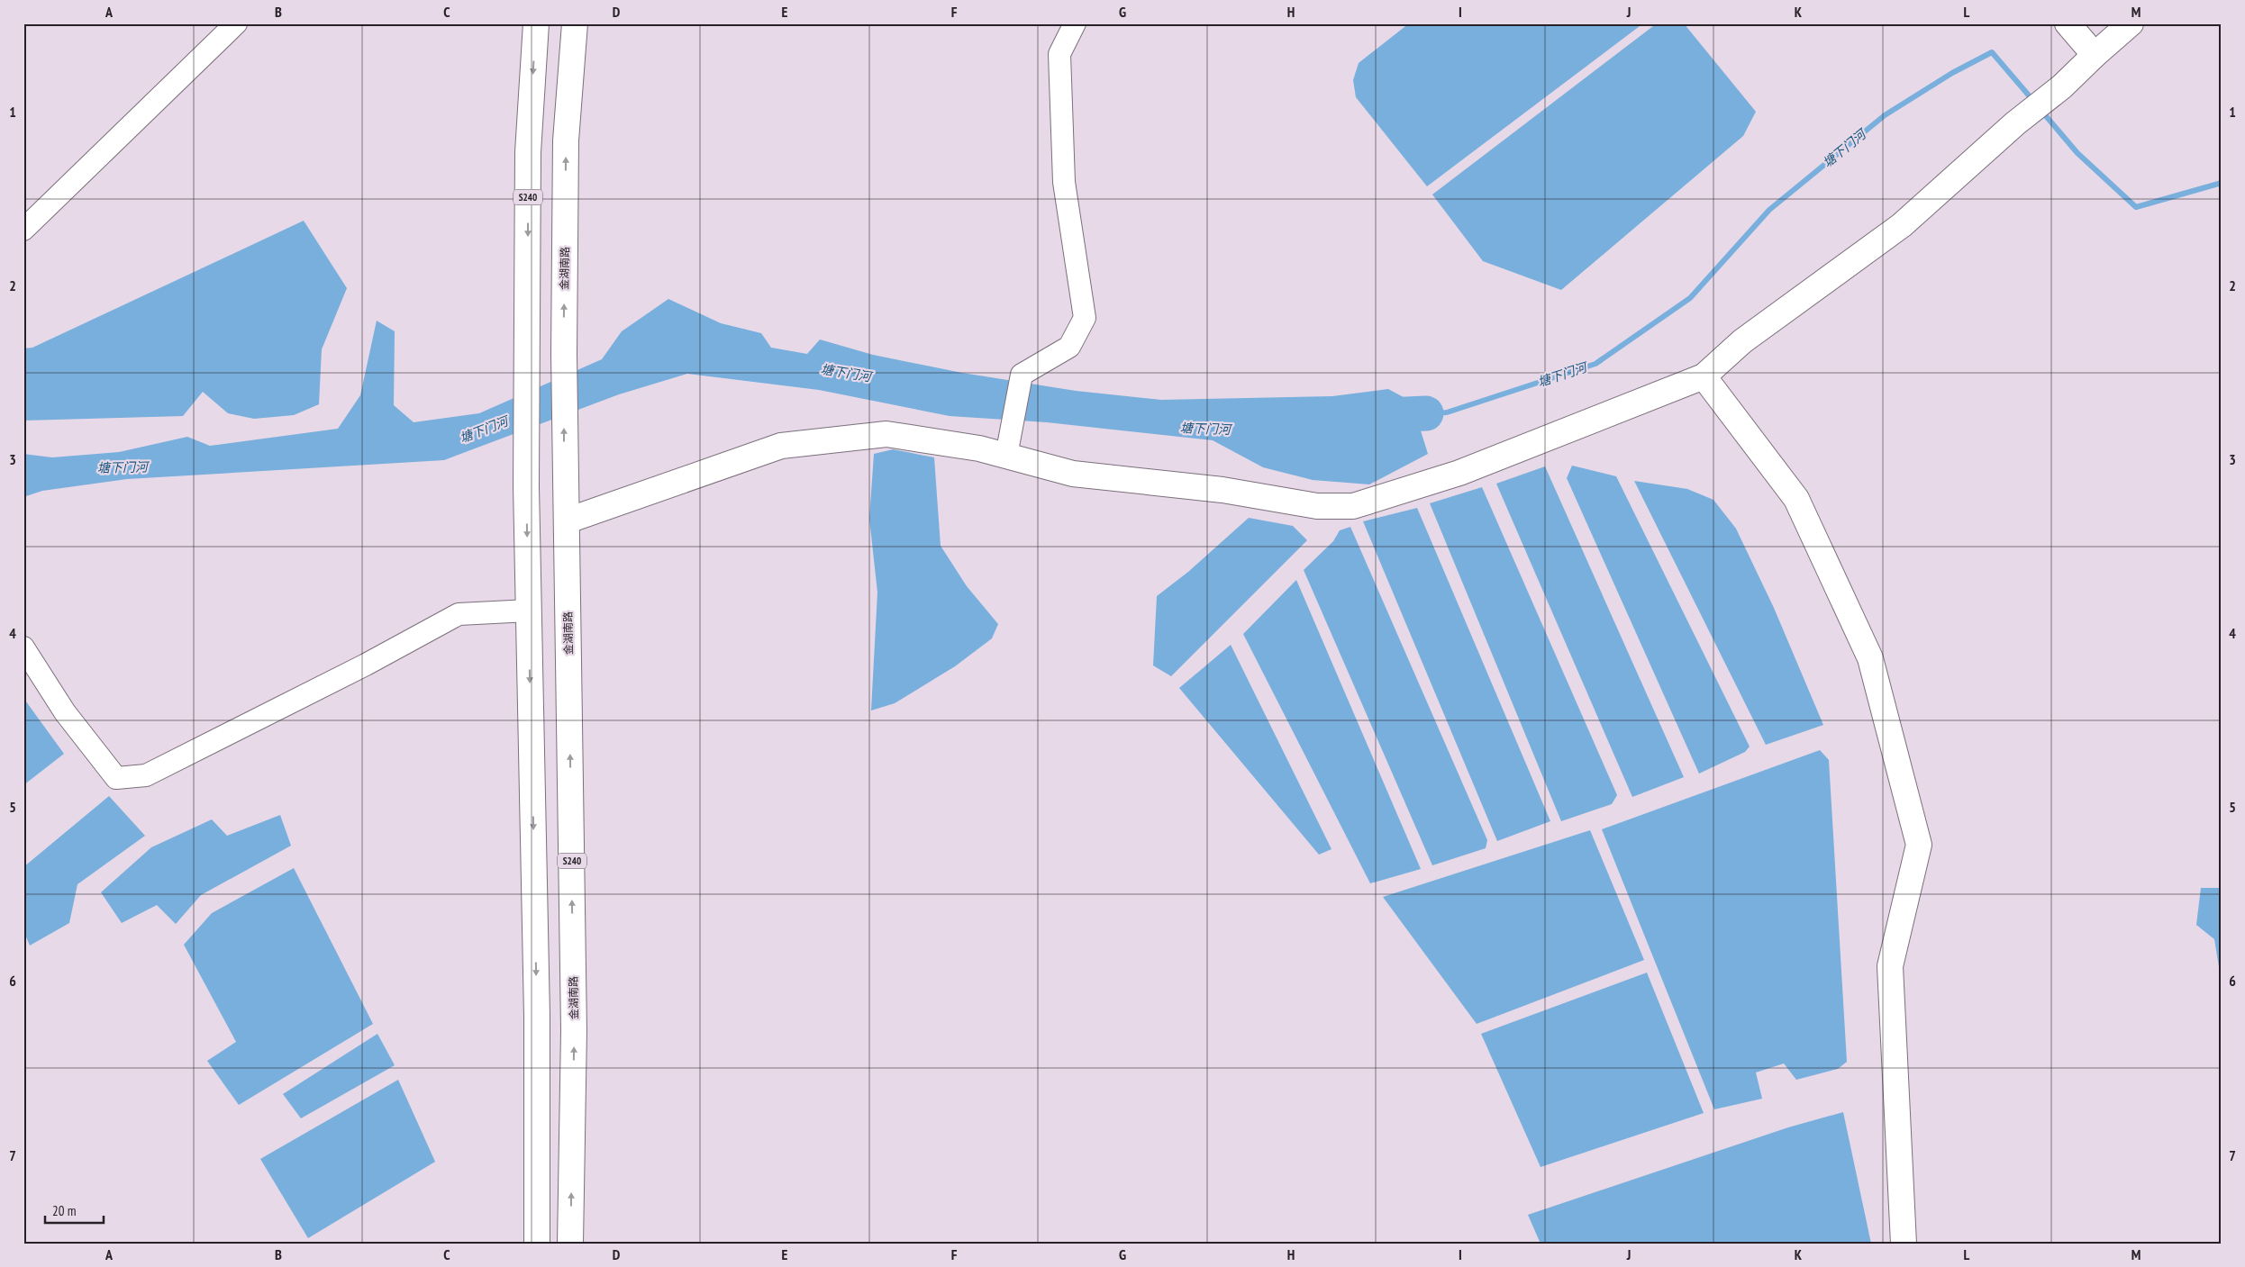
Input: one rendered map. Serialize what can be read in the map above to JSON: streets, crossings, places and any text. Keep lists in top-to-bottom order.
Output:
{
  "streets": {
    "street": ["S240", "金湖南路"]
  },
  "water": ["塘下门河"],
  "scale_bar": "20 m",
  "grid": {
    "columns": [
      "A",
      "B",
      "C",
      "D",
      "E",
      "F",
      "G",
      "H",
      "I",
      "J",
      "K",
      "L",
      "M"
    ],
    "rows": [
      "1",
      "2",
      "3",
      "4",
      "5",
      "6",
      "7"
    ]
  }
}
